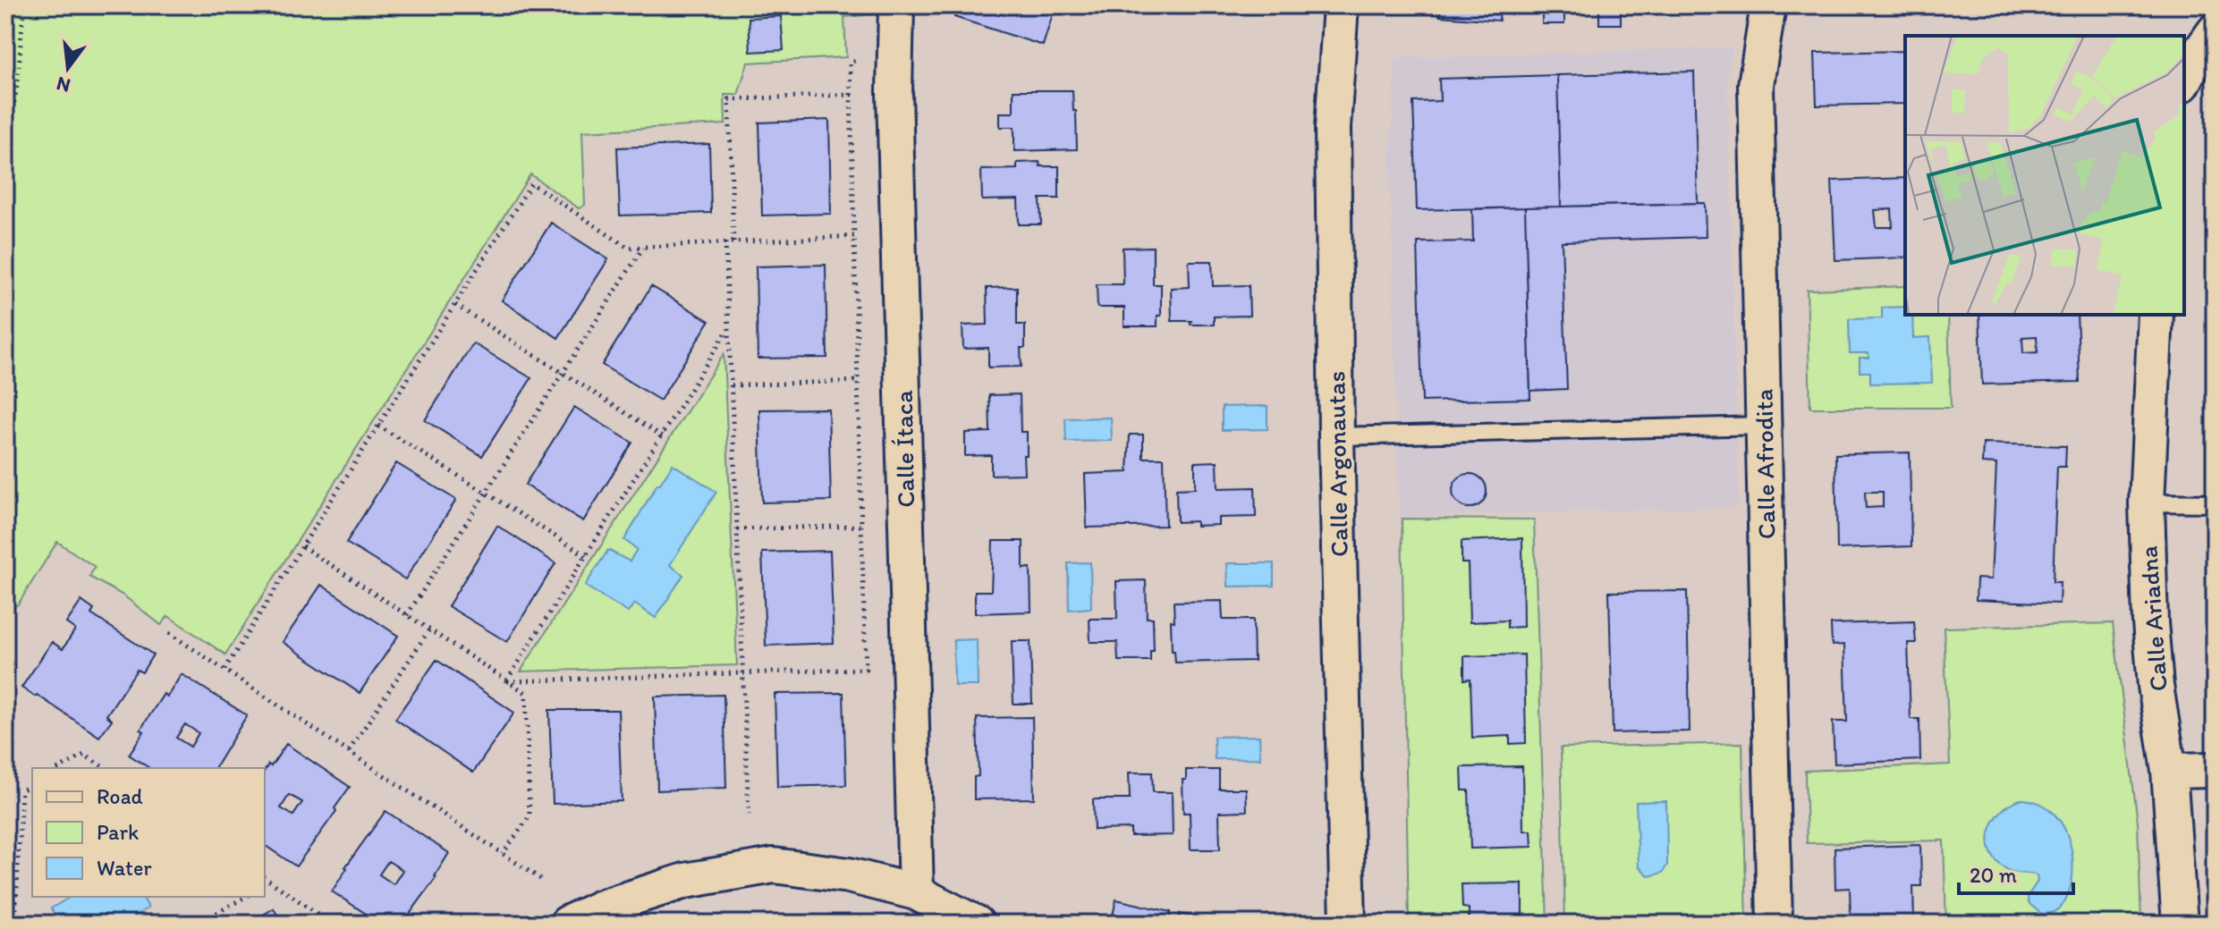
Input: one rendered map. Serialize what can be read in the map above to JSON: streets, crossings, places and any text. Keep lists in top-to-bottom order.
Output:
{
  "streets": {
    "street": [
      "Calle Ítaca",
      "Calle Argonautas",
      "Calle Afrodita",
      "Calle Ariadna"
    ]
  },
  "legend": ["Road", "Park", "Water"],
  "scale_bar": "20 m",
  "north": "bottom"
}
